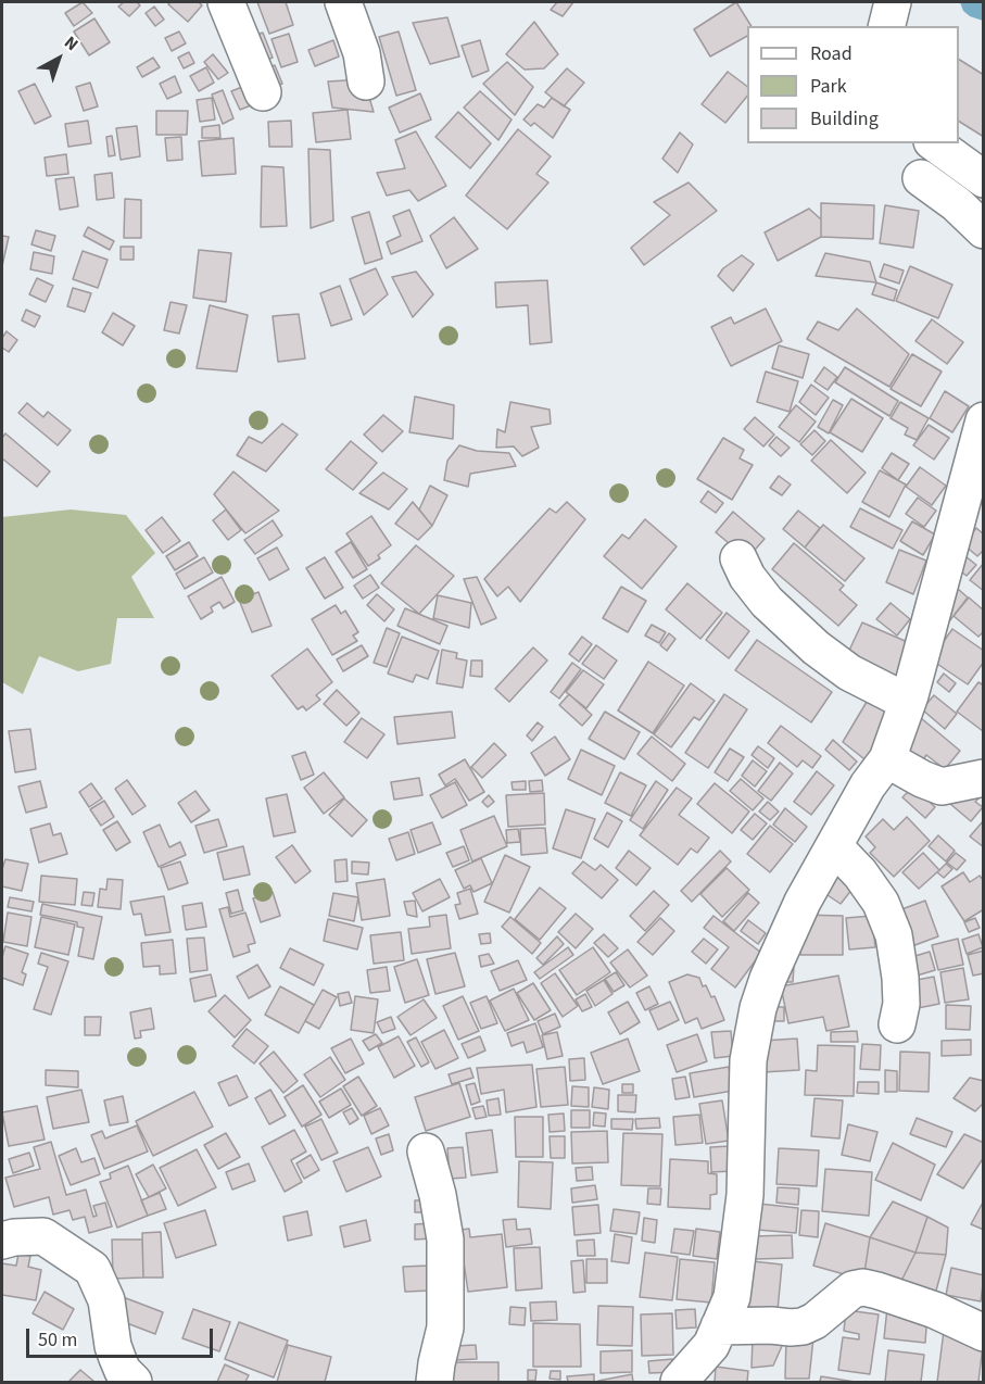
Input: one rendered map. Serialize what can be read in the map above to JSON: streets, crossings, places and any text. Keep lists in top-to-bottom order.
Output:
{
  "legend": ["Road", "Park", "Building"],
  "scale_bar": "50 m",
  "north": "top right"
}
